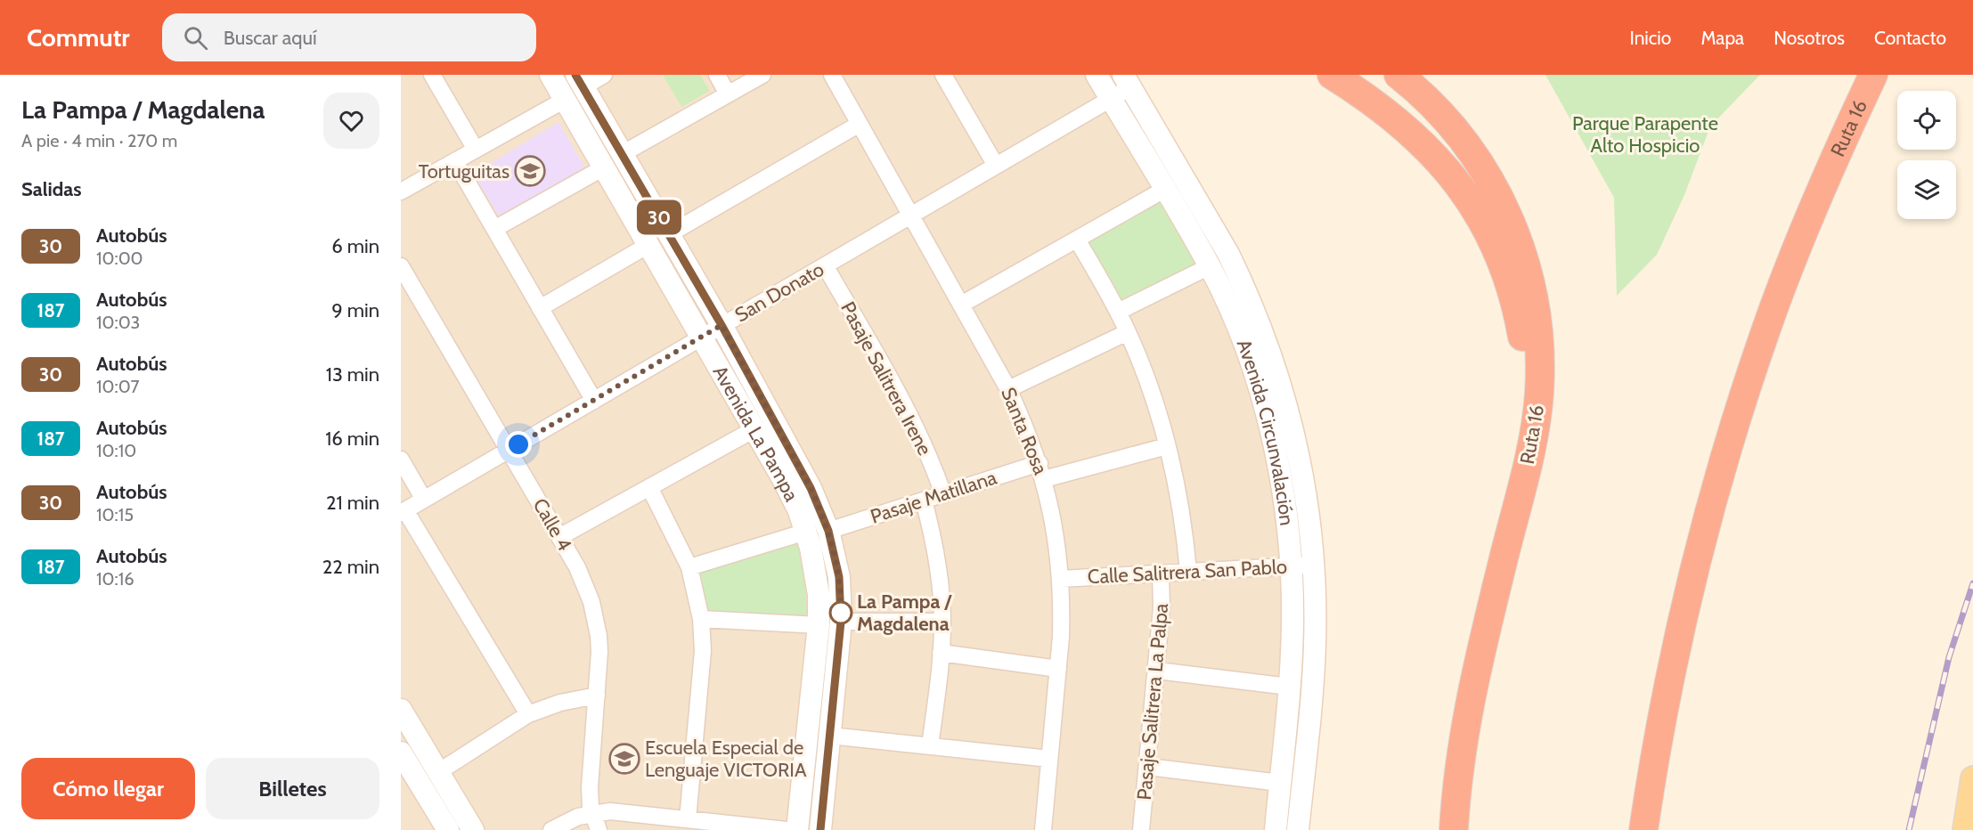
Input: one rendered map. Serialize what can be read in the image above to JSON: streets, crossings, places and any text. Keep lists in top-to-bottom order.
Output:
{
  "streets": {
    "highway": ["Ruta 16"],
    "street": [
      "San Donato",
      "Pasaje Salitrera Irene",
      "Santa Rosa",
      "Avenida La Pampa",
      "Avenida Circunvalación",
      "Pasaje Matillana",
      "Calle 4",
      "Calle Salitrera San Pablo",
      "Pasaje Salitrera La Palpa"
    ]
  },
  "crossings": [
    ["San Donato", "Pasaje Salitrera Irene"],
    ["San Donato", "Santa Rosa"],
    ["San Donato", "Avenida La Pampa"],
    ["San Donato", "Avenida Circunvalación"],
    ["San Donato", "Calle 4"],
    ["Pasaje Salitrera Irene", "Pasaje Matillana"],
    ["Santa Rosa", "Pasaje Matillana"],
    ["Santa Rosa", "Calle Salitrera San Pablo"],
    ["Avenida La Pampa", "Pasaje Matillana"],
    ["Avenida Circunvalación", "Calle Salitrera San Pablo"],
    ["Calle Salitrera San Pablo", "Pasaje Salitrera La Palpa"]
  ],
  "parks": ["Parque Parapente Alto Hospicio"],
  "places": {
    "school or university": ["Tortuguitas", "Escuela Especial de Lenguaje VICTORIA"],
    "other": ["La Pampa / Magdalena"]
  },
  "lines": ["bus line 30"],
  "page": {
    "header": "Commutr",
    "search": "Buscar aquí",
    "nav": [
      "Inicio",
      "Mapa",
      "Nosotros",
      "Contacto"
    ],
    "heading": [
      ["La Pampa / Magdalena", "A pie · 4 min · 270 m"],
      "Salidas"
    ],
    "on_map": "30",
    "list": [
      {
        "mark": "30",
        "name": "Autobús",
        "note": "10:00",
        "value": "6 min"
      },
      {
        "mark": "187",
        "name": "Autobús",
        "note": "10:03",
        "value": "9 min"
      },
      {
        "mark": "30",
        "name": "Autobús",
        "note": "10:07",
        "value": "13 min"
      },
      {
        "mark": "187",
        "name": "Autobús",
        "note": "10:10",
        "value": "16 min"
      },
      {
        "mark": "30",
        "name": "Autobús",
        "note": "10:15",
        "value": "21 min"
      },
      {
        "mark": "187",
        "name": "Autobús",
        "note": "10:16",
        "value": "22 min"
      }
    ],
    "buttons": ["Cómo llegar", "Billetes"]
  }
}
